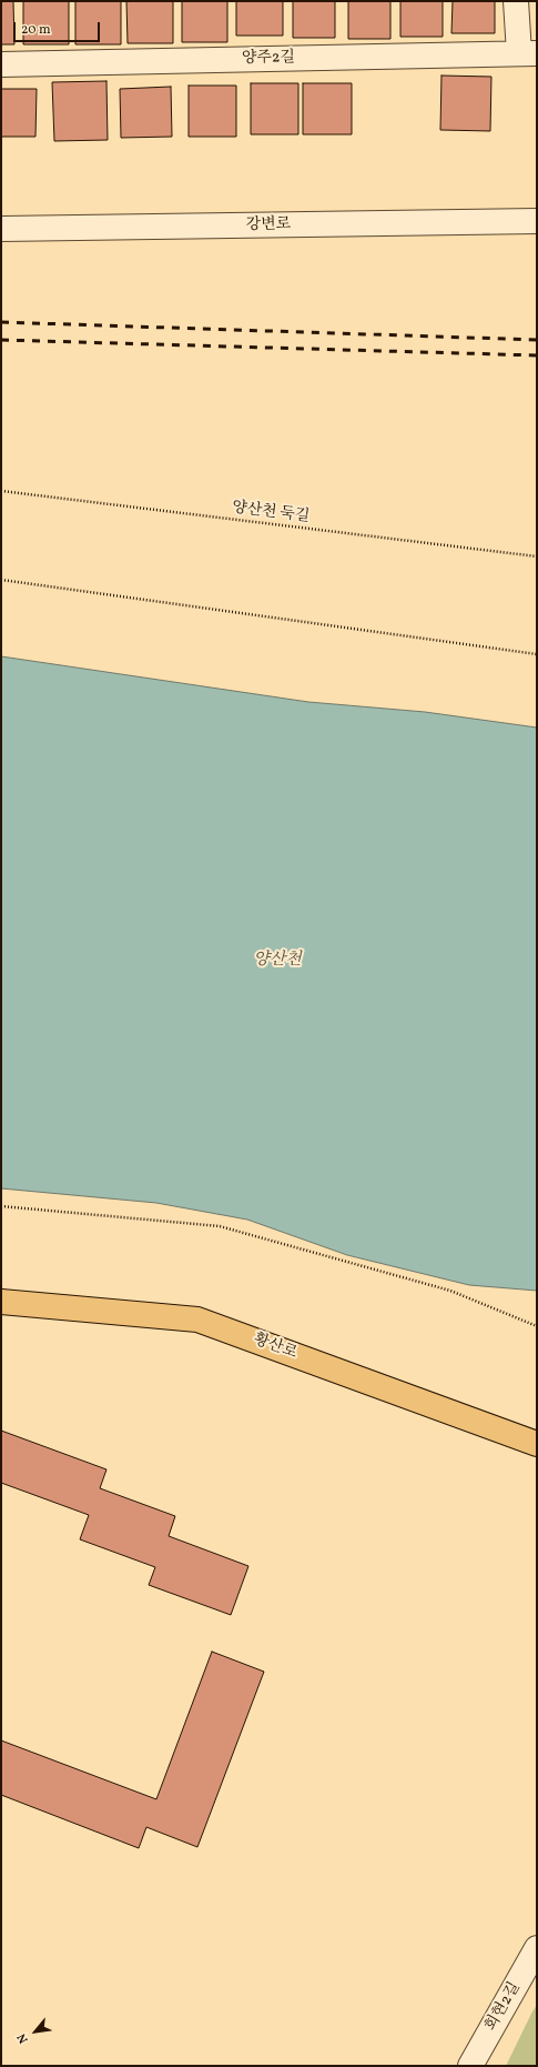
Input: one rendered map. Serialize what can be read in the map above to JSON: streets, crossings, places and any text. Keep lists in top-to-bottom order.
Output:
{
  "streets": {
    "main road": ["황산로"],
    "street": ["양주2길", "강변로", "회현2길"],
    "path": ["양산천 둑길"]
  },
  "water": ["양산천"],
  "scale_bar": "20 m",
  "north": "bottom left"
}
